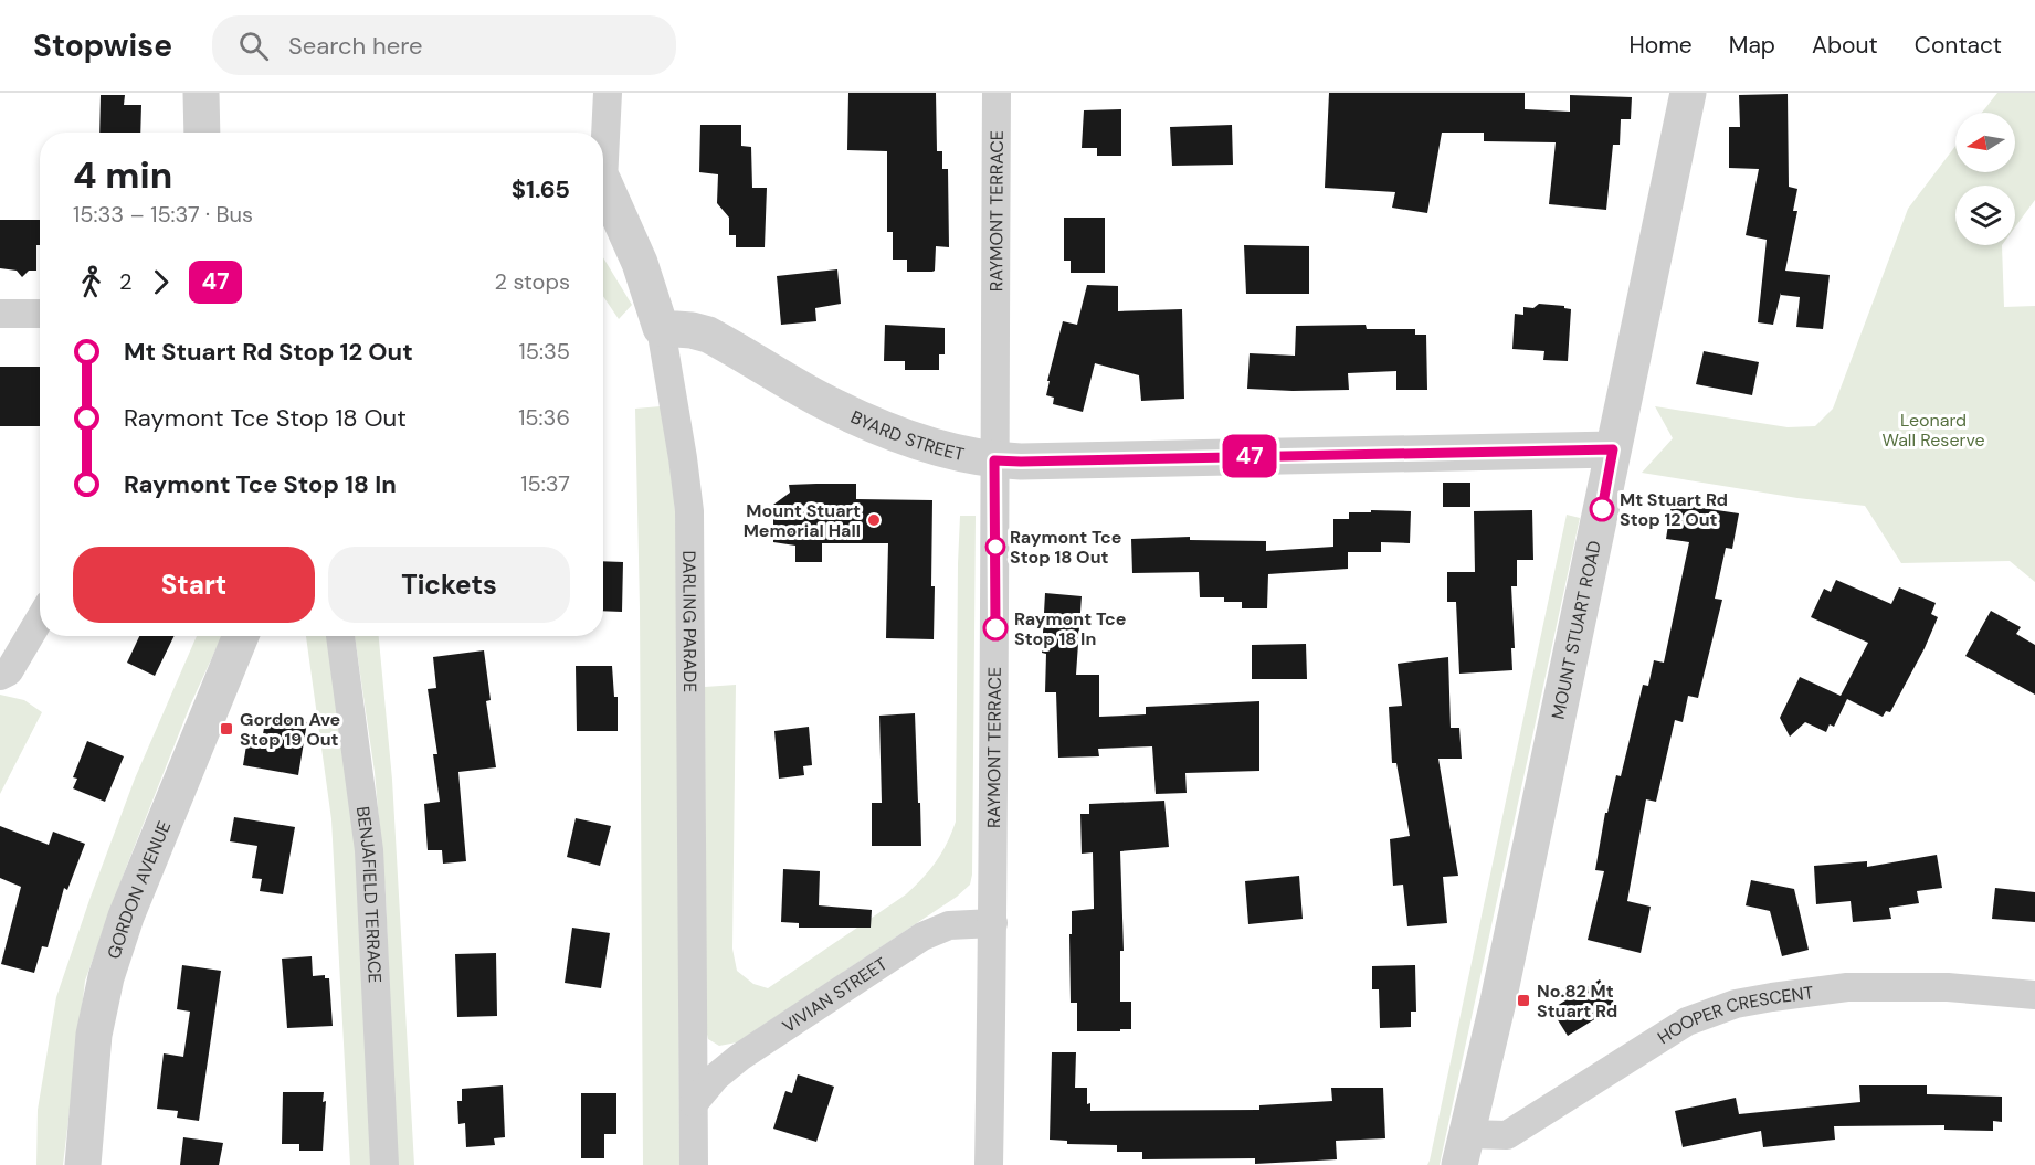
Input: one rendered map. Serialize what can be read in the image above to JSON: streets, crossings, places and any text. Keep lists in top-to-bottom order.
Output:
{
  "streets": {
    "street": [
      "RAYMONT TERRACE",
      "BYARD STREET",
      "DARLING PARADE",
      "MOUNT STUART ROAD",
      "GORDON AVENUE",
      "BENJAFIELD TERRACE",
      "VIVIAN STREET",
      "HOOPER CRESCENT"
    ]
  },
  "crossings": [
    ["RAYMONT TERRACE", "BYARD STREET"],
    ["RAYMONT TERRACE", "VIVIAN STREET"],
    ["BYARD STREET", "DARLING PARADE"],
    ["BYARD STREET", "MOUNT STUART ROAD"],
    ["DARLING PARADE", "VIVIAN STREET"],
    ["MOUNT STUART ROAD", "HOOPER CRESCENT"]
  ],
  "parks": ["Leonard Wall Reserve"],
  "places": {
    "other": [
      "Mt Stuart Rd Stop 12 Out",
      "Mount Stuart Memorial Hall",
      "Raymont Tce Stop 18 Out",
      "Raymont Tce Stop 18 In"
    ],
    "transit": ["Gordon Ave Stop 19 Out", "No.82 Mt Stuart Rd"]
  },
  "lines": ["bus line 47"],
  "north": "left",
  "page": {
    "header": "Stopwise",
    "search": "Search here",
    "nav": [
      "Home",
      "Map",
      "About",
      "Contact"
    ],
    "on_map": "47",
    "heading": ["4 min", "15:33 – 15:37 · Bus", "$1.65"],
    "legs": ["2", "47", "2 stops"],
    "list": [
      {
        "name": "Mt Stuart Rd Stop 12 Out",
        "value": "15:35"
      },
      {
        "name": "Raymont Tce Stop 18 Out",
        "value": "15:36"
      },
      {
        "name": "Raymont Tce Stop 18 In",
        "value": "15:37"
      }
    ],
    "buttons": ["Start", "Tickets"]
  }
}
